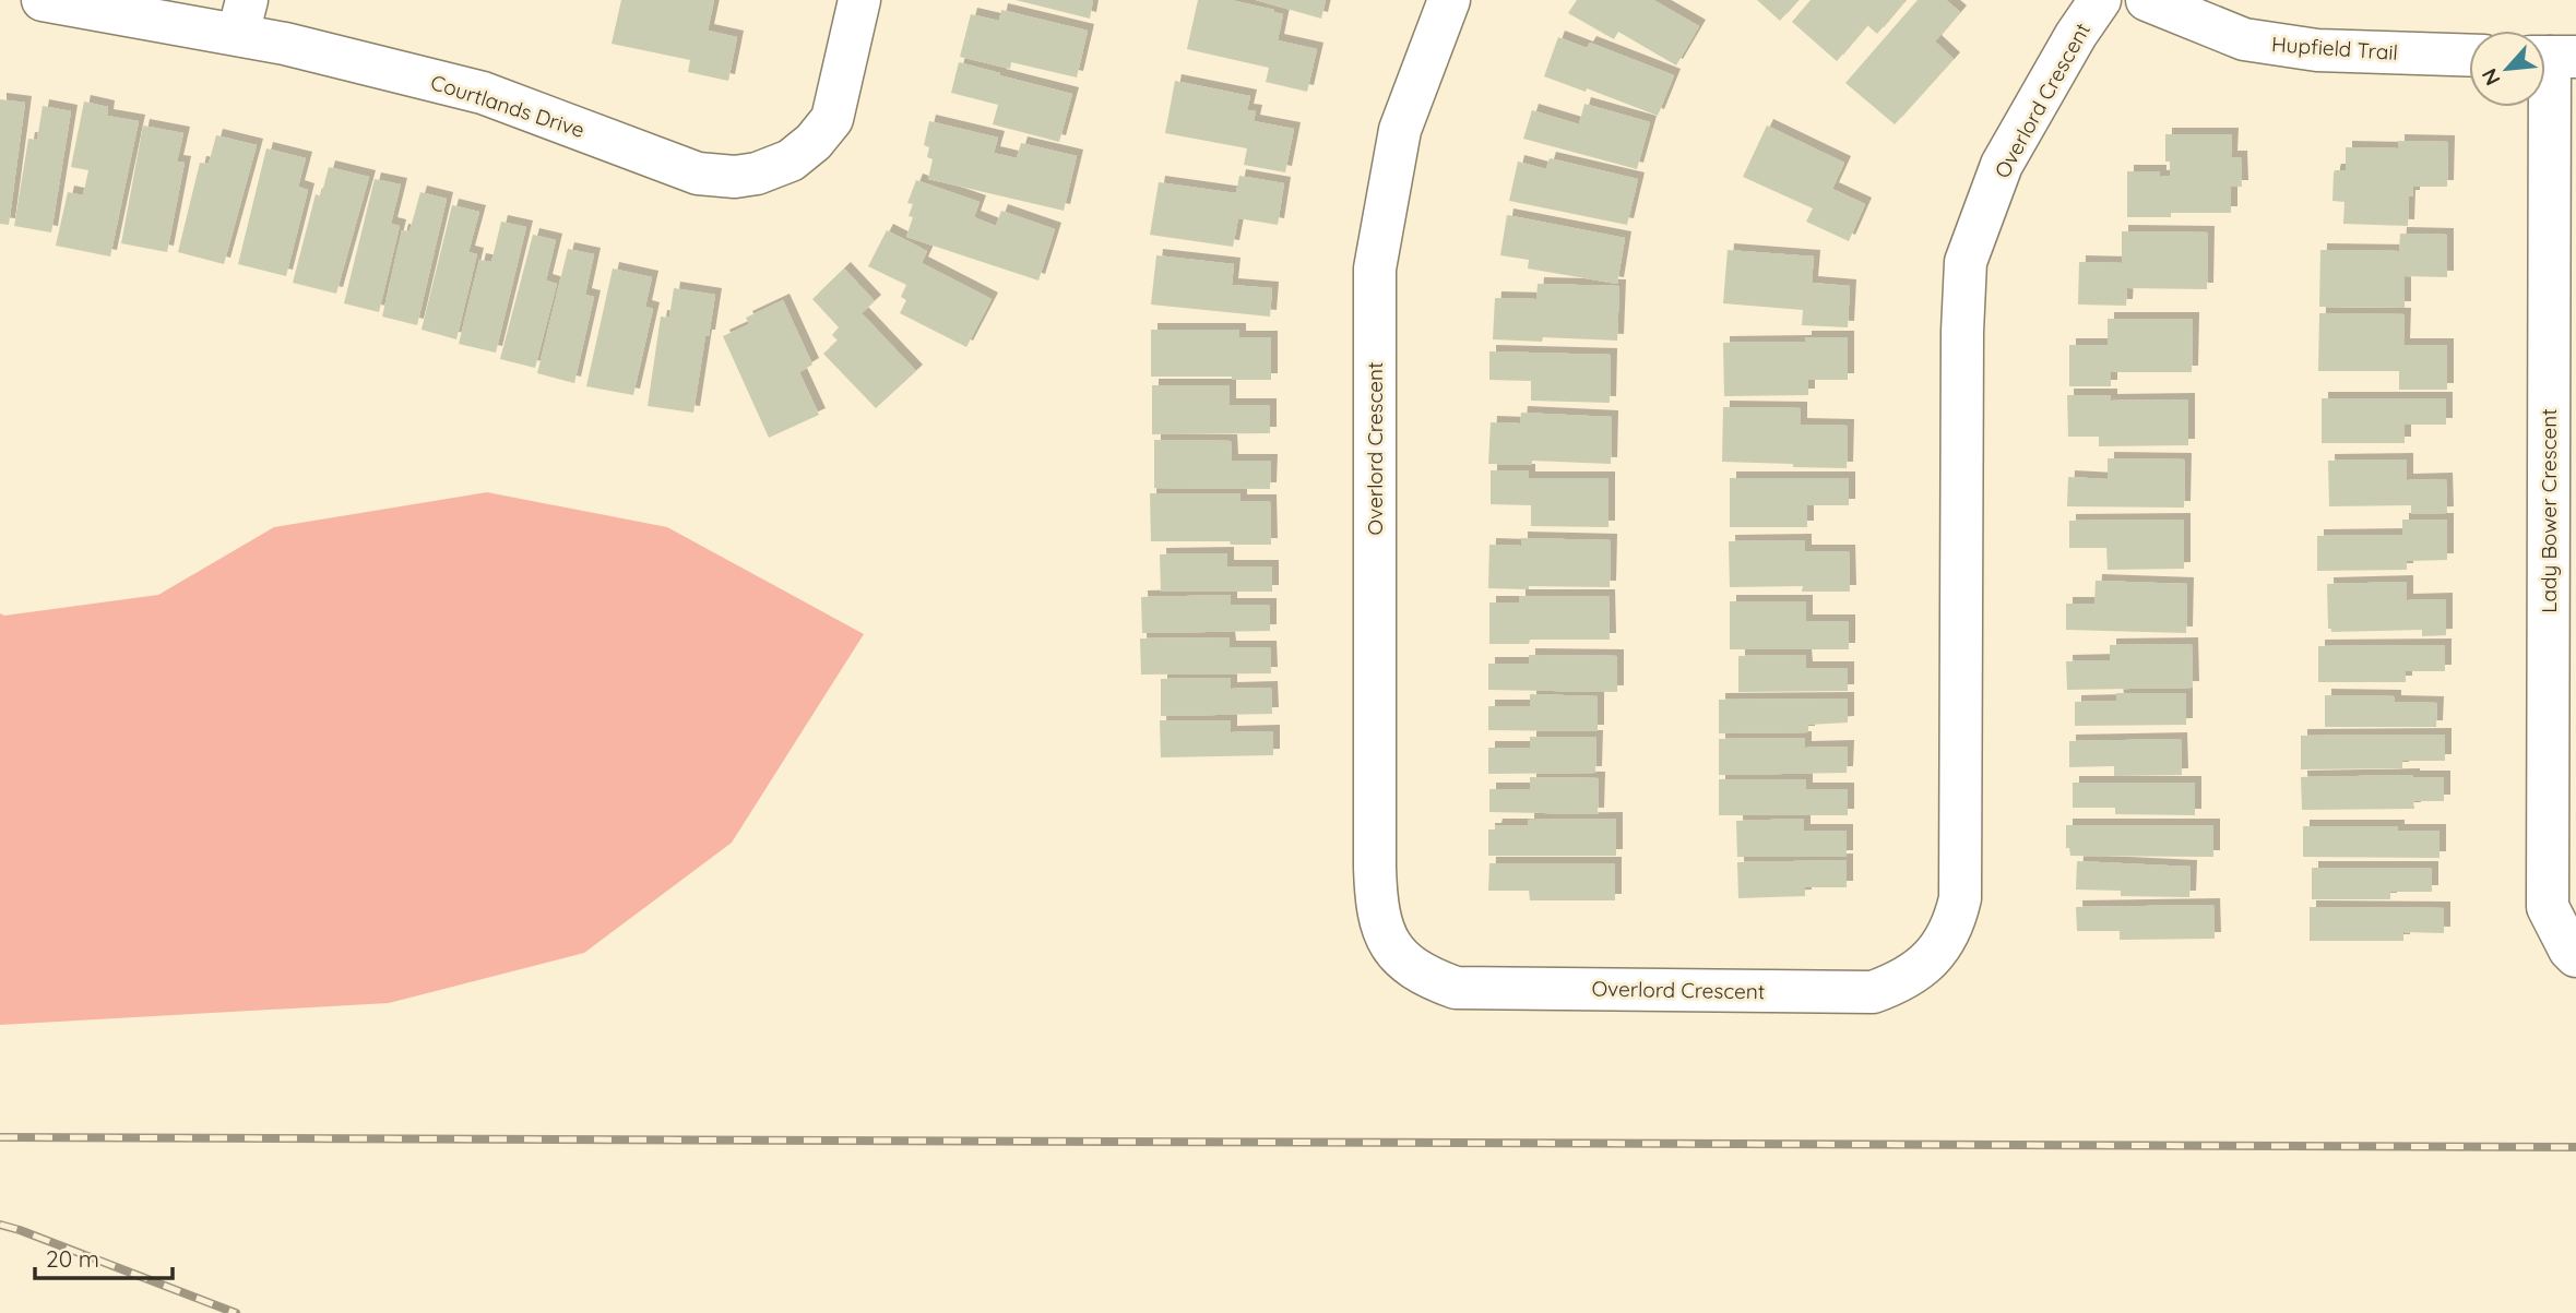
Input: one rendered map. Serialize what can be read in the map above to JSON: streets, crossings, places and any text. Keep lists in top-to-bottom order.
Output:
{
  "streets": {
    "street": [
      "Hupfield Trail",
      "Overlord Crescent",
      "Courtlands Drive",
      "Lady Bower Crescent"
    ]
  },
  "scale_bar": "20 m",
  "north": "bottom left"
}
